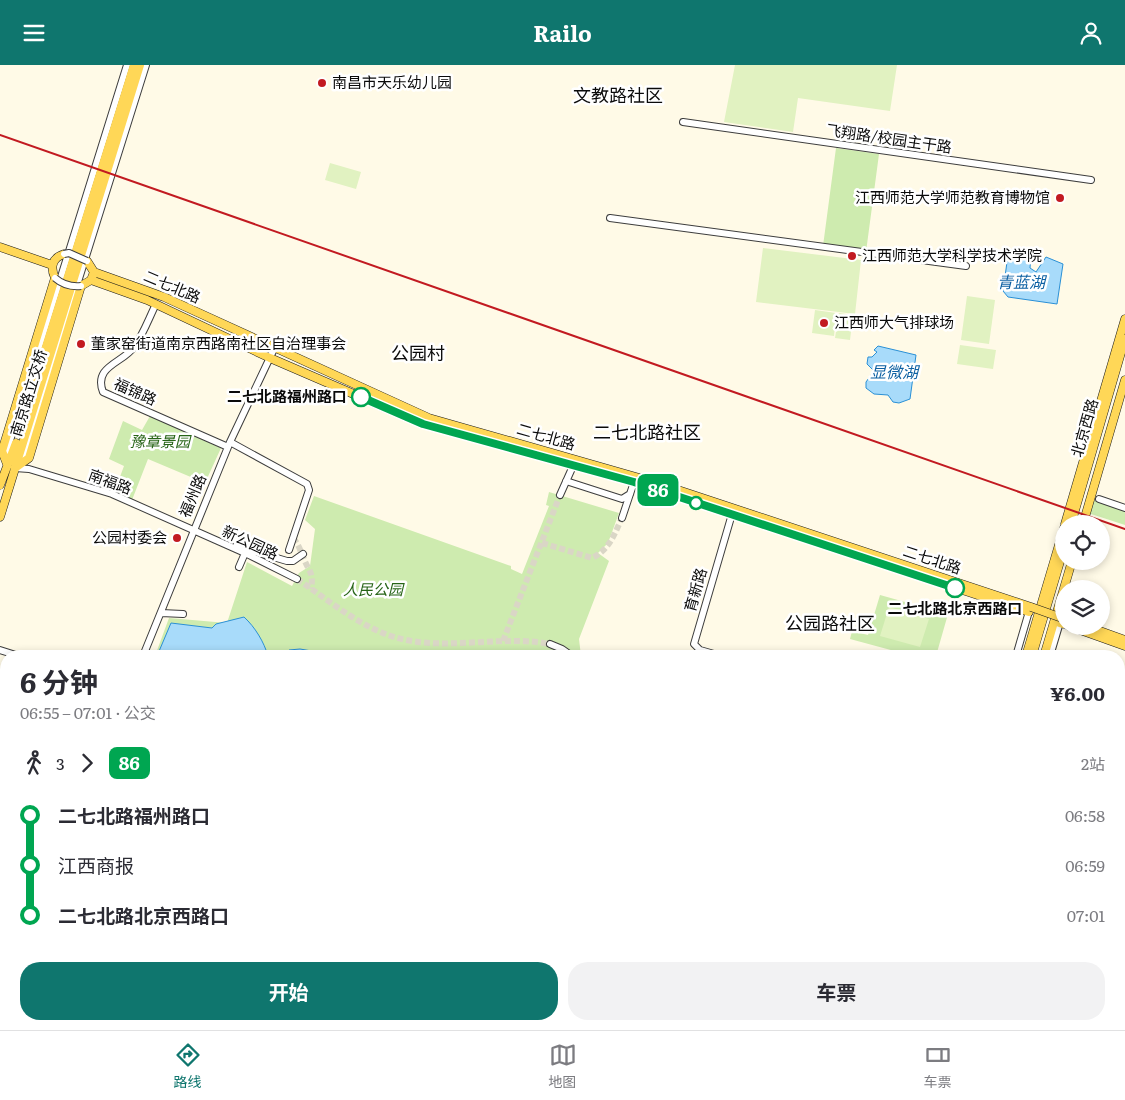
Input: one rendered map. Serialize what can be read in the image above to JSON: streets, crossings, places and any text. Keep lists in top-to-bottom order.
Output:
{
  "streets": {
    "main road": ["二七北路", "南京路立交桥", "北京西路"],
    "street": [
      "飞翔路/校园主干路",
      "福锦路",
      "南福路",
      "福州路",
      "新公园路",
      "育新路"
    ]
  },
  "crossings": [
    ["二七北路", "福锦路"],
    ["二七北路", "福州路"],
    ["二七北路", "育新路"],
    ["福锦路", "福州路"],
    ["南京路立交桥", "南福路"],
    ["南福路", "福州路"],
    ["南福路", "新公园路"],
    ["福州路", "新公园路"]
  ],
  "districts": [
    "文教路社区",
    "公园村",
    "二七北路社区",
    "公园路社区"
  ],
  "water": ["青蓝湖", "显微湖"],
  "parks": ["豫章景园", "人民公园"],
  "places": [
    "南昌市天乐幼儿园",
    "江西师范大学师范教育博物馆",
    "江西师范大学科学技术学院",
    "江西师大气排球场",
    "董家窑街道南京西路南社区自治理事会",
    "二七北路福州路口",
    "公园村委会",
    "二七北路北京西路口"
  ],
  "lines": ["bus line 86"],
  "page": {
    "header": "Railo",
    "on_map": "86",
    "heading": ["6 分钟", "06:55 – 07:01 · 公交", "¥6.00"],
    "legs": ["3", "86", "2站"],
    "list": [
      {
        "name": "二七北路福州路口",
        "value": "06:58"
      },
      {
        "name": "江西商报",
        "value": "06:59"
      },
      {
        "name": "二七北路北京西路口",
        "value": "07:01"
      }
    ],
    "buttons": ["开始", "车票"],
    "tabs": ["路线", "地图", "车票"]
  }
}
